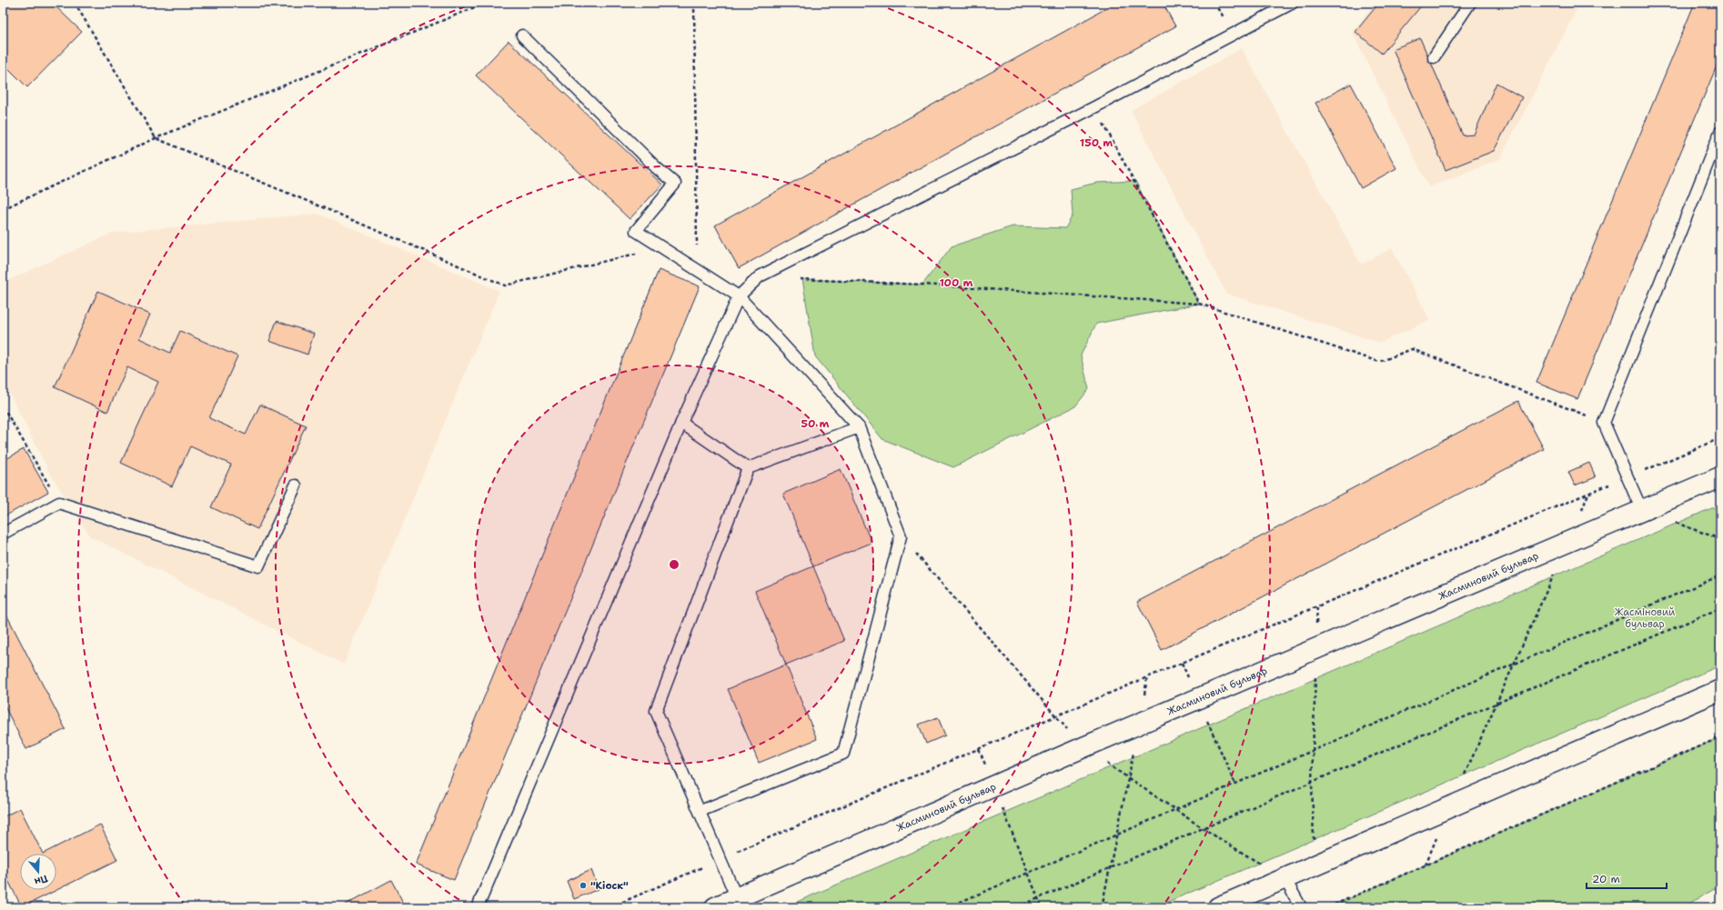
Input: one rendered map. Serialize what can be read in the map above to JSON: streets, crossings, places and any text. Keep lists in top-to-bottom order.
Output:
{
  "streets": {
    "street": ["Жасминовий бульвар"]
  },
  "parks": ["Жасміновий бульвар"],
  "places": ["\"Кіоск\""],
  "scale_bar": "20 m",
  "north": "bottom",
  "rings": ["150 m", "100 m", "50 m"]
}
